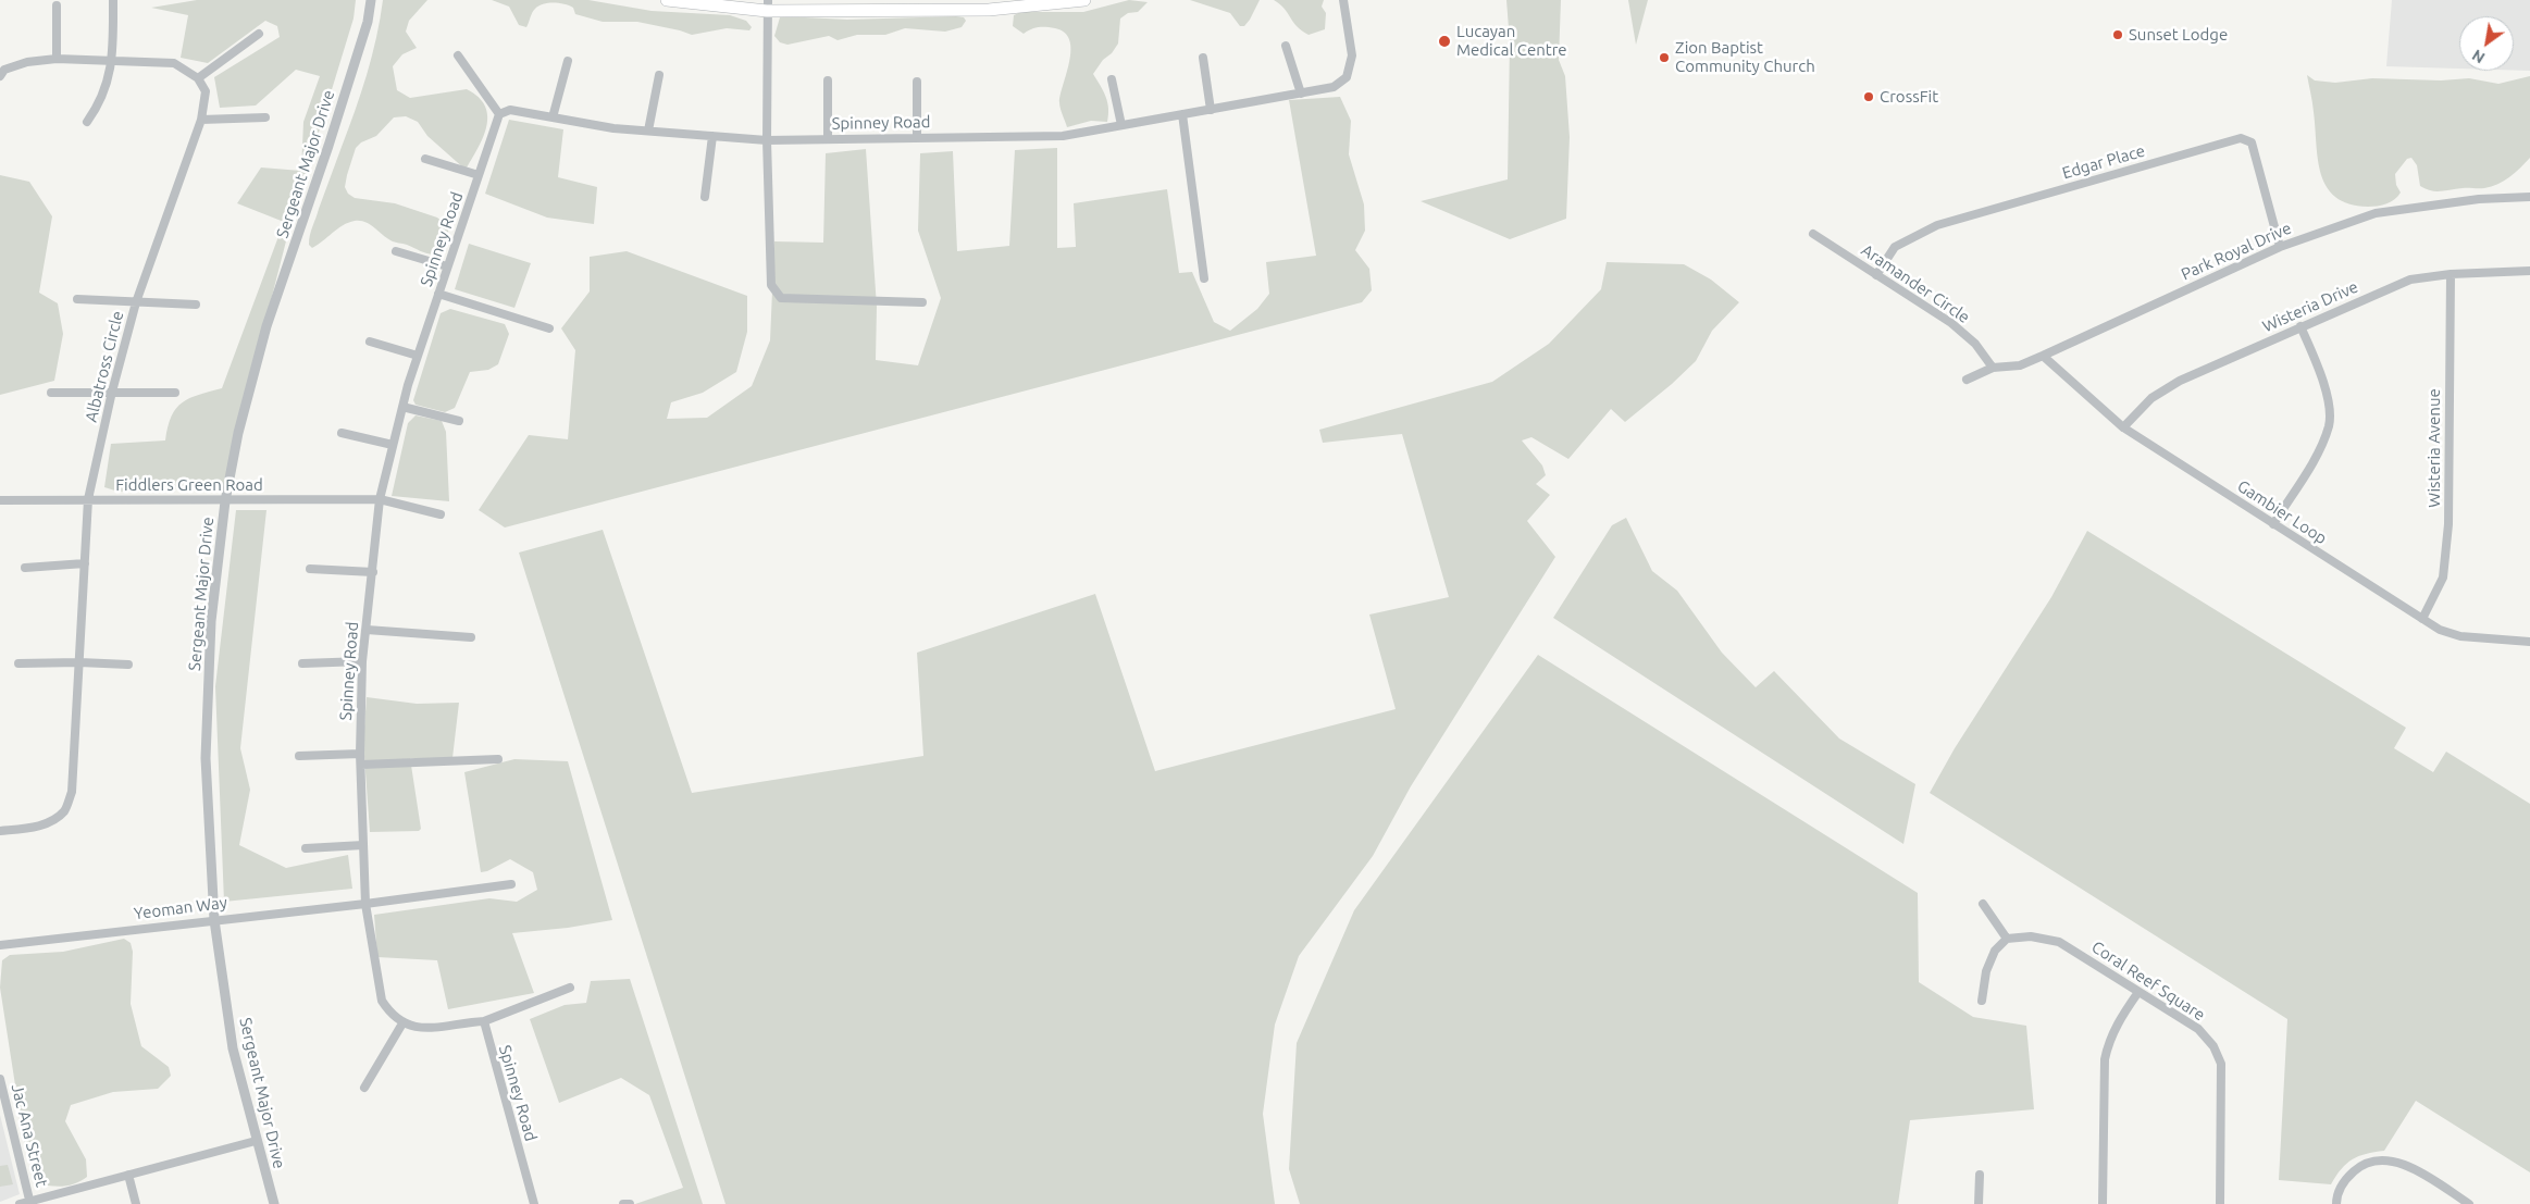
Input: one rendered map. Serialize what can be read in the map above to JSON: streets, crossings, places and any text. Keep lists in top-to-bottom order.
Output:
{
  "streets": {
    "street": [
      "Spinney Road",
      "Edgar Place",
      "Sergeant Major Drive",
      "Park Royal Drive",
      "Aramander Circle",
      "Wisteria Drive",
      "Albatross Circle",
      "Wisteria Avenue",
      "Fiddlers Green Road",
      "Gambier Loop",
      "Yeoman Way",
      "Coral Reef Square",
      "Jac Ana Street"
    ]
  },
  "crossings": [
    ["Spinney Road", "Fiddlers Green Road"],
    ["Spinney Road", "Yeoman Way"],
    ["Edgar Place", "Park Royal Drive"],
    ["Edgar Place", "Aramander Circle"],
    ["Sergeant Major Drive", "Fiddlers Green Road"],
    ["Sergeant Major Drive", "Yeoman Way"],
    ["Park Royal Drive", "Aramander Circle"],
    ["Park Royal Drive", "Gambier Loop"],
    ["Wisteria Drive", "Wisteria Avenue"],
    ["Wisteria Drive", "Gambier Loop"],
    ["Albatross Circle", "Fiddlers Green Road"],
    ["Wisteria Avenue", "Gambier Loop"]
  ],
  "places": [
    "Sunset Lodge",
    "Lucayan Medical Centre",
    "Zion Baptist Community Church",
    "CrossFit"
  ],
  "north": "bottom left"
}
